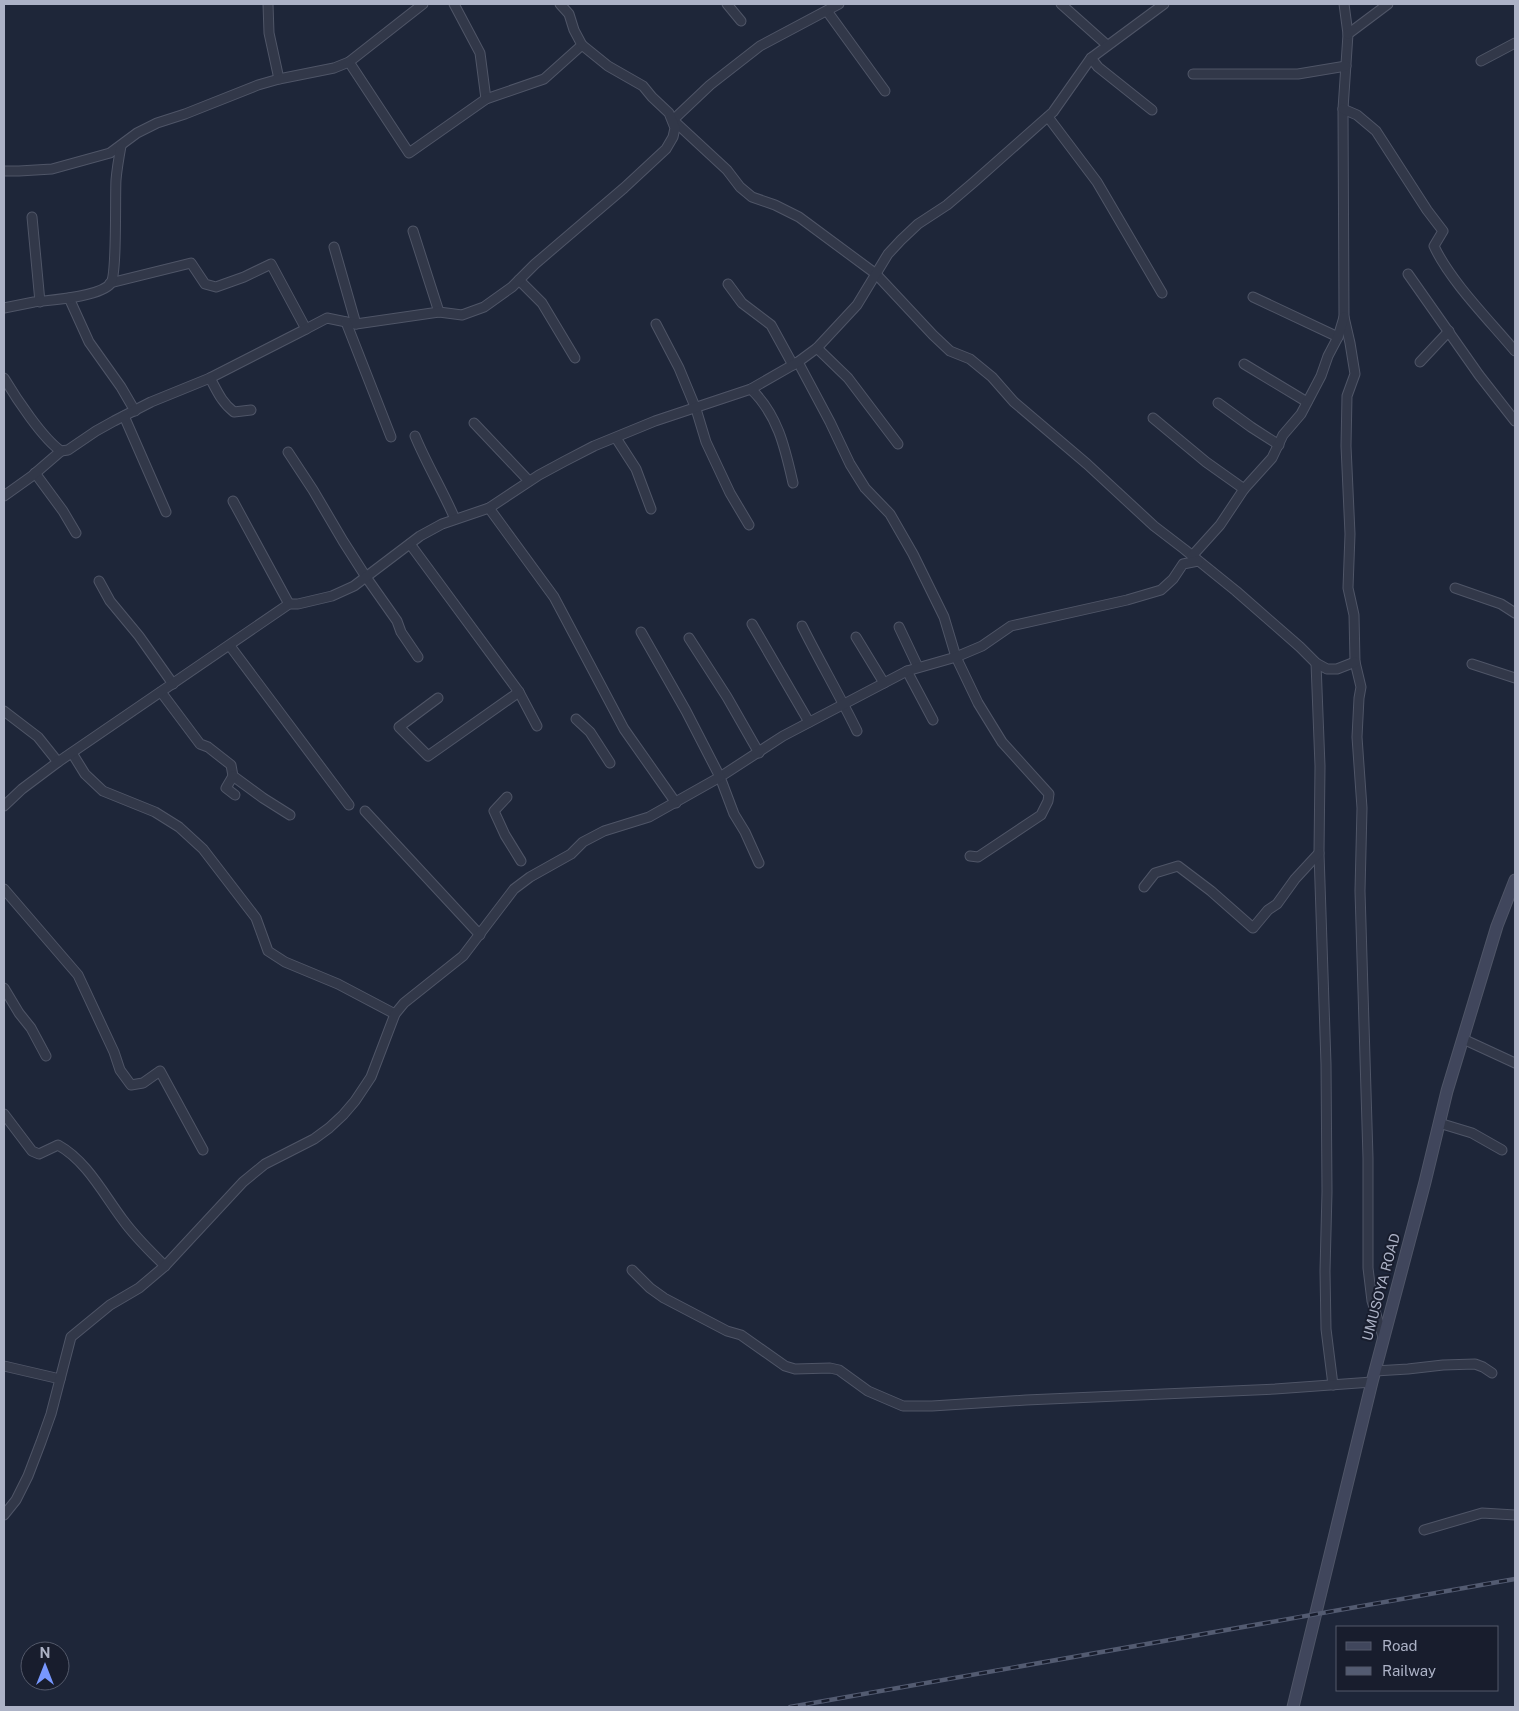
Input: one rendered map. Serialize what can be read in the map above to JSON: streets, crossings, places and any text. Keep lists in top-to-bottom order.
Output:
{
  "streets": {
    "main road": ["UMUSOYA ROAD"]
  },
  "legend": ["Road", "Railway"],
  "north": "top"
}
